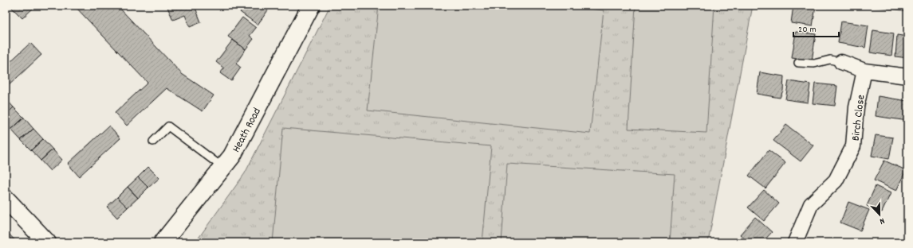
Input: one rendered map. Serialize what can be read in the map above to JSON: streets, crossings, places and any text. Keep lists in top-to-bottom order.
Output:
{
  "streets": {
    "street": ["Birch Close", "Heath Road"]
  },
  "scale_bar": "20 m",
  "north": "bottom"
}
